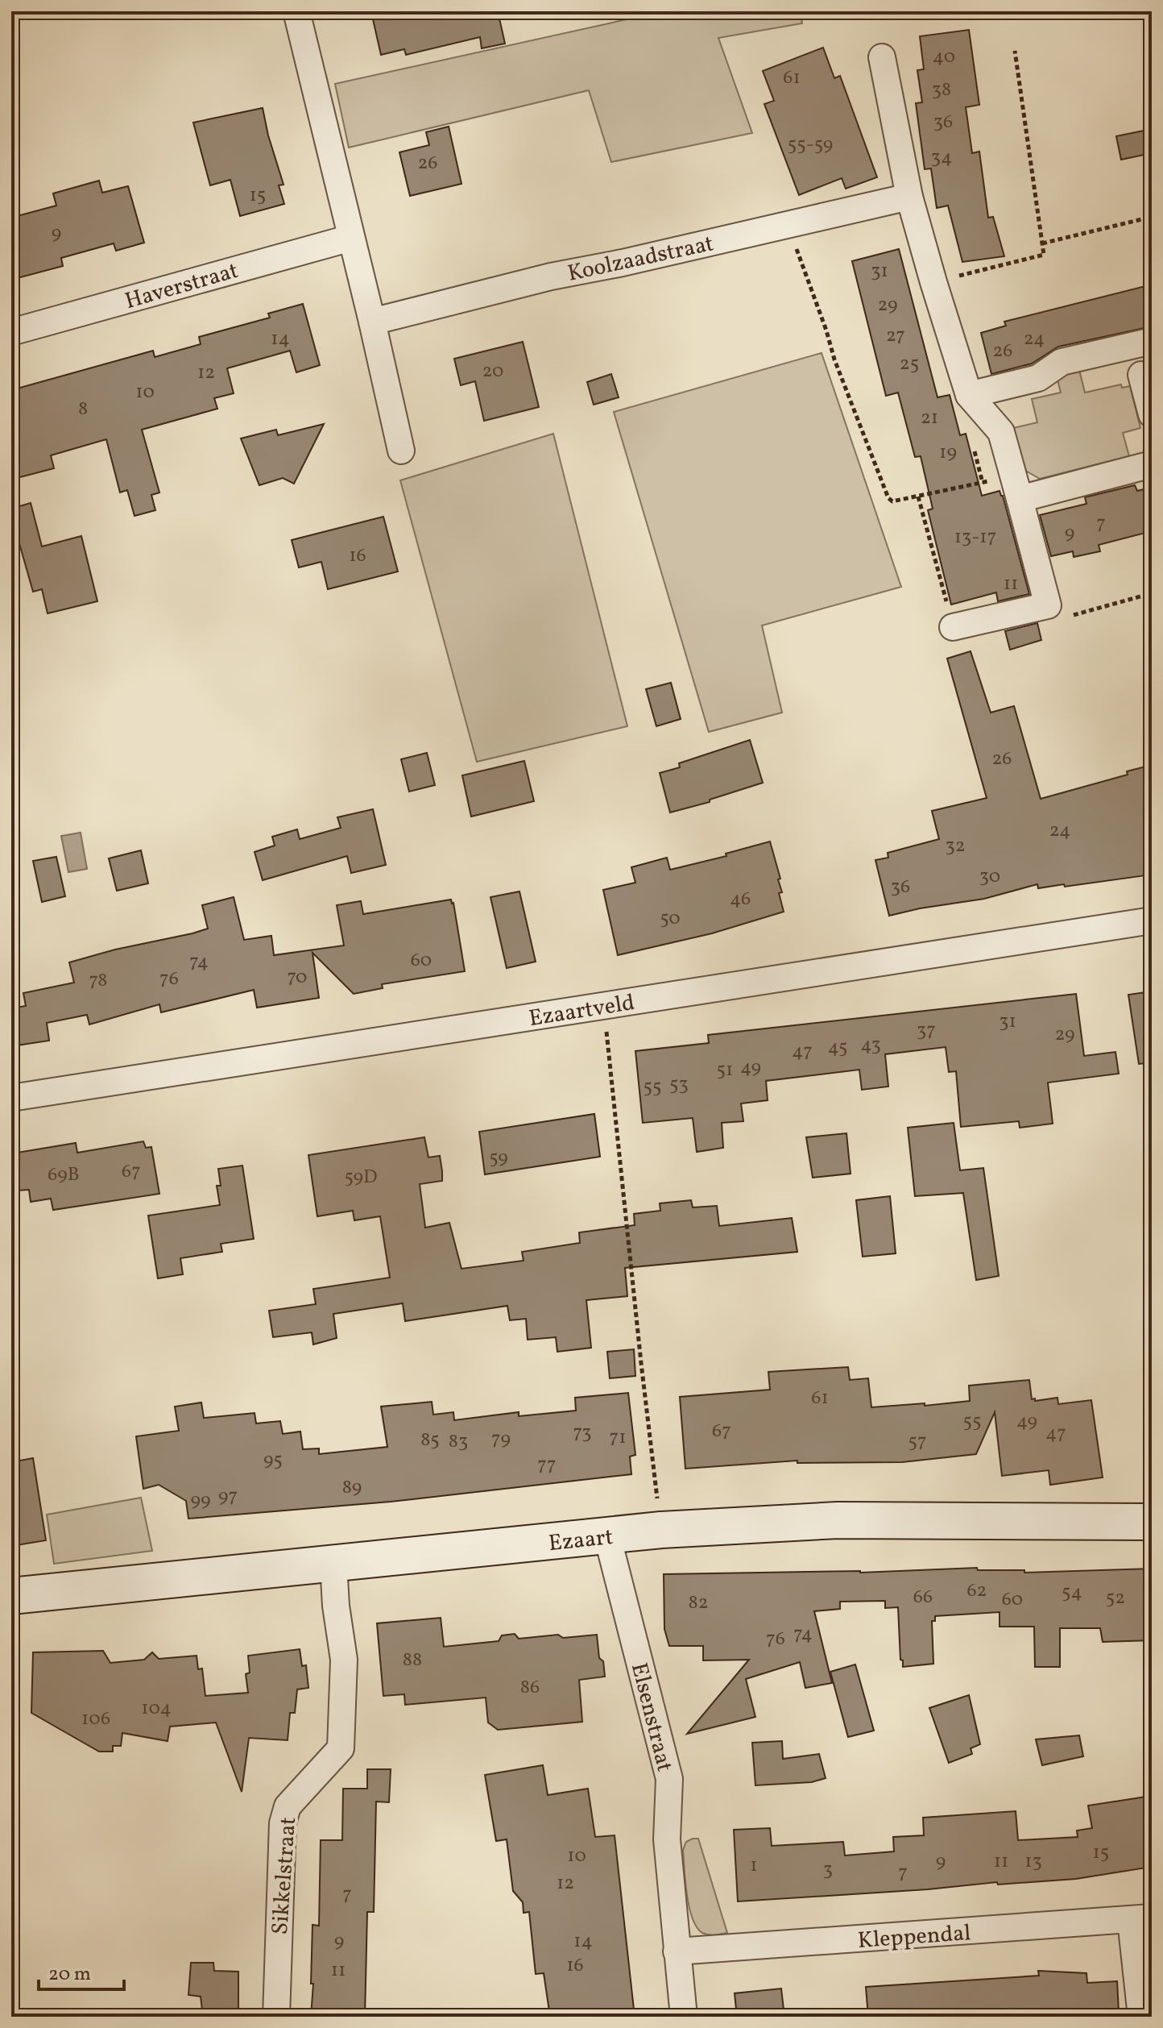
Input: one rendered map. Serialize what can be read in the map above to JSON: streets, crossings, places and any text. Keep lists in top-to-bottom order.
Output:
{
  "streets": {
    "main road": ["Ezaart"],
    "street": [
      "Koolzaadstraat",
      "Haverstraat",
      "Ezaartveld",
      "Elsenstraat",
      "Sikkelstraat",
      "Kleppendal"
    ]
  },
  "crossings": [
    ["Ezaart", "Elsenstraat"],
    ["Ezaart", "Sikkelstraat"],
    ["Elsenstraat", "Kleppendal"]
  ],
  "house_numbers": [
    "40",
    "61",
    "38",
    "36",
    "55-59",
    "34",
    "26",
    "15",
    "9",
    "31",
    "29",
    "27",
    "14",
    "24",
    "26",
    "25",
    "20",
    "12",
    "10",
    "8",
    "21",
    "19",
    "7",
    "9",
    "13-17",
    "16",
    "11",
    "26",
    "24",
    "32",
    "30",
    "36",
    "46",
    "50",
    "60",
    "74",
    "70",
    "76",
    "78",
    "31",
    "37",
    "29",
    "43",
    "45",
    "47",
    "49",
    "51",
    "53",
    "55",
    "59",
    "67",
    "69B",
    "59D",
    "61",
    "55",
    "49",
    "67",
    "73",
    "47",
    "71",
    "79",
    "85",
    "83",
    "57",
    "95",
    "77",
    "89",
    "97",
    "99",
    "62",
    "54",
    "66",
    "52",
    "60",
    "82",
    "74",
    "76",
    "88",
    "86",
    "104",
    "106",
    "15",
    "10",
    "9",
    "11",
    "13",
    "1",
    "3",
    "7",
    "12",
    "7",
    "9",
    "14",
    "16",
    "11"
  ],
  "scale_bar": "20 m"
}
